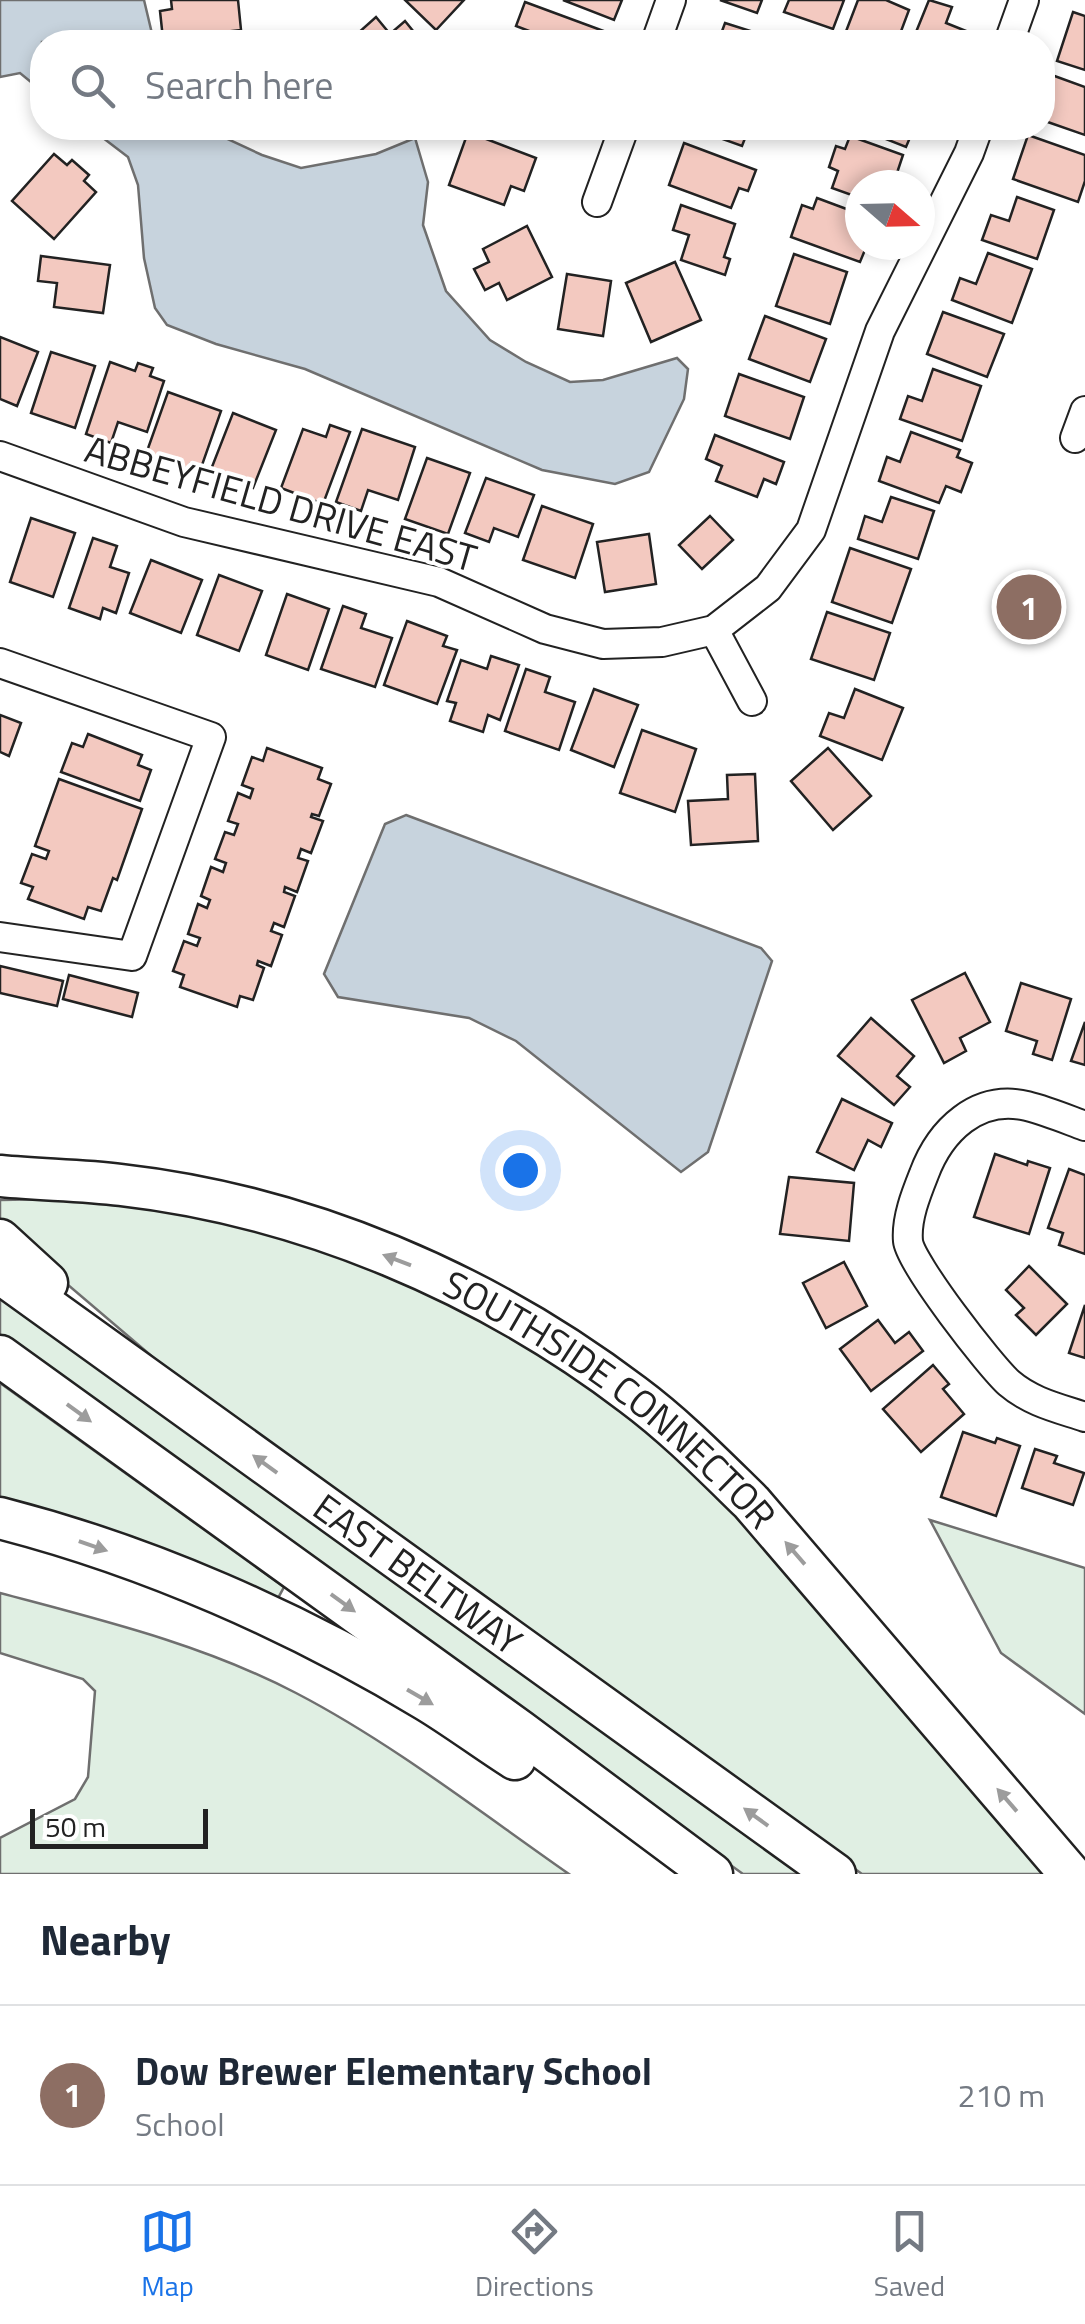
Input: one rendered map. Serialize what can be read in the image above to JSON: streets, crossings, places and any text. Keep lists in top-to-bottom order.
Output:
{
  "streets": {
    "highway": ["SOUTHSIDE CONNECTOR", "EAST BELTWAY"],
    "street": ["ABBEYFIELD DRIVE EAST"]
  },
  "scale_bar": "50 m",
  "north": "right",
  "page": {
    "search": "Search here",
    "pins": "1",
    "scale": "50 m",
    "heading": "Nearby",
    "list": [
      {
        "mark": "1",
        "name": "Dow Brewer Elementary School",
        "note": "School",
        "value": "210 m"
      }
    ],
    "nav": ["Map", "Directions", "Saved"]
  }
}
